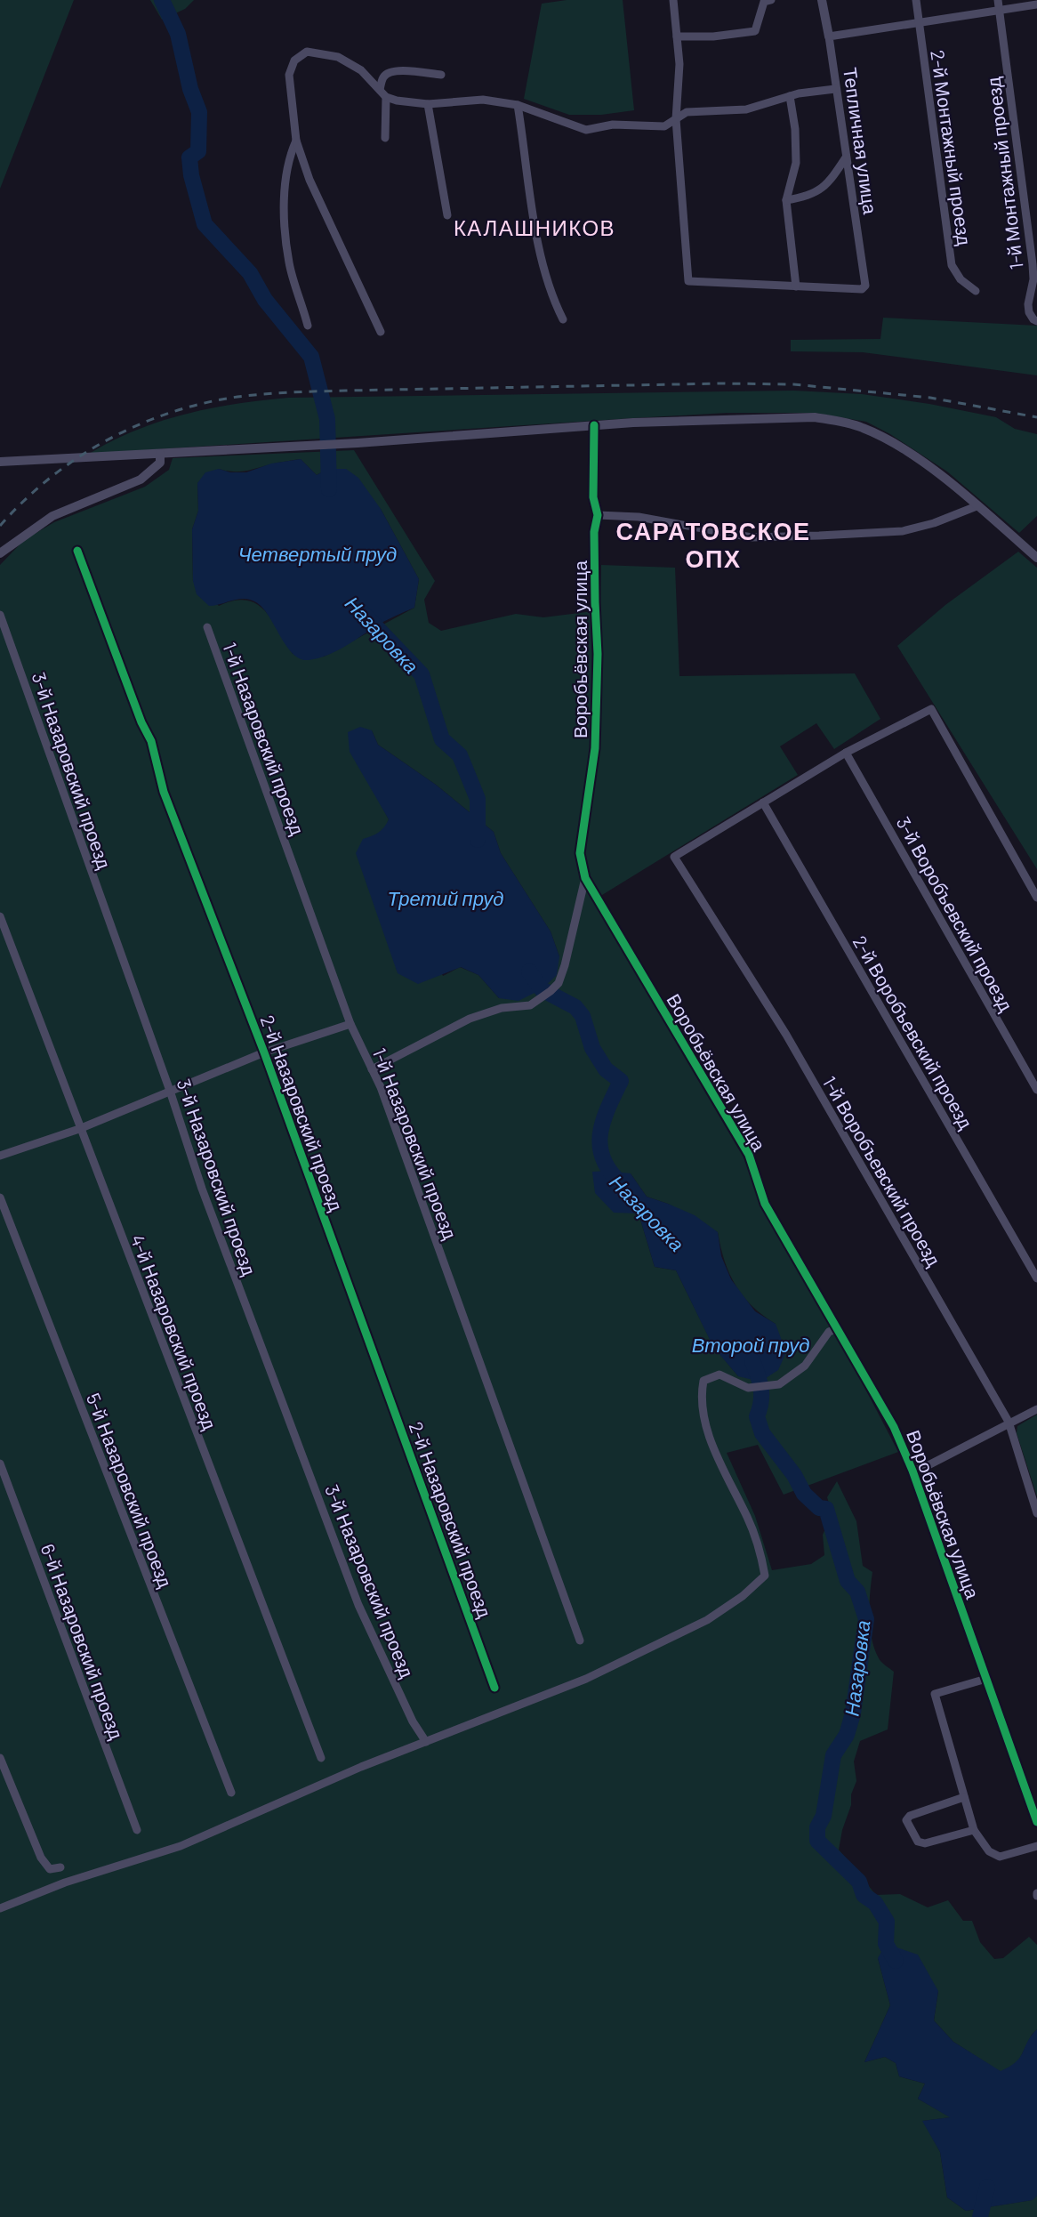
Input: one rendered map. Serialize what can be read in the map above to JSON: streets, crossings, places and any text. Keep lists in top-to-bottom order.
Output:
{
  "streets": {
    "street": [
      "Тепличная улица",
      "2-й Монтажный проезд",
      "1-й Монтажный проезд",
      "Воробьёвская улица",
      "1-й Назаровский проезд",
      "3-й Назаровский проезд",
      "3-й Воробъевский проезд",
      "2-й Воробъевский проезд",
      "2-й Назаровский проезд",
      "1-й Воробъевский проезд",
      "4-й Назаровский проезд",
      "5-й Назаровский проезд",
      "6-й Назаровский проезд"
    ]
  },
  "crossings": [
    ["2-й Воробъевский проезд", "1-й Воробъевский проезд"]
  ],
  "districts": ["КАЛАШНИКОВ", "САРАТОВСКОЕ ОПХ"],
  "water": [
    "Четвертый пруд",
    "Назаровка",
    "Третий пруд",
    "Второй пруд"
  ]
}
